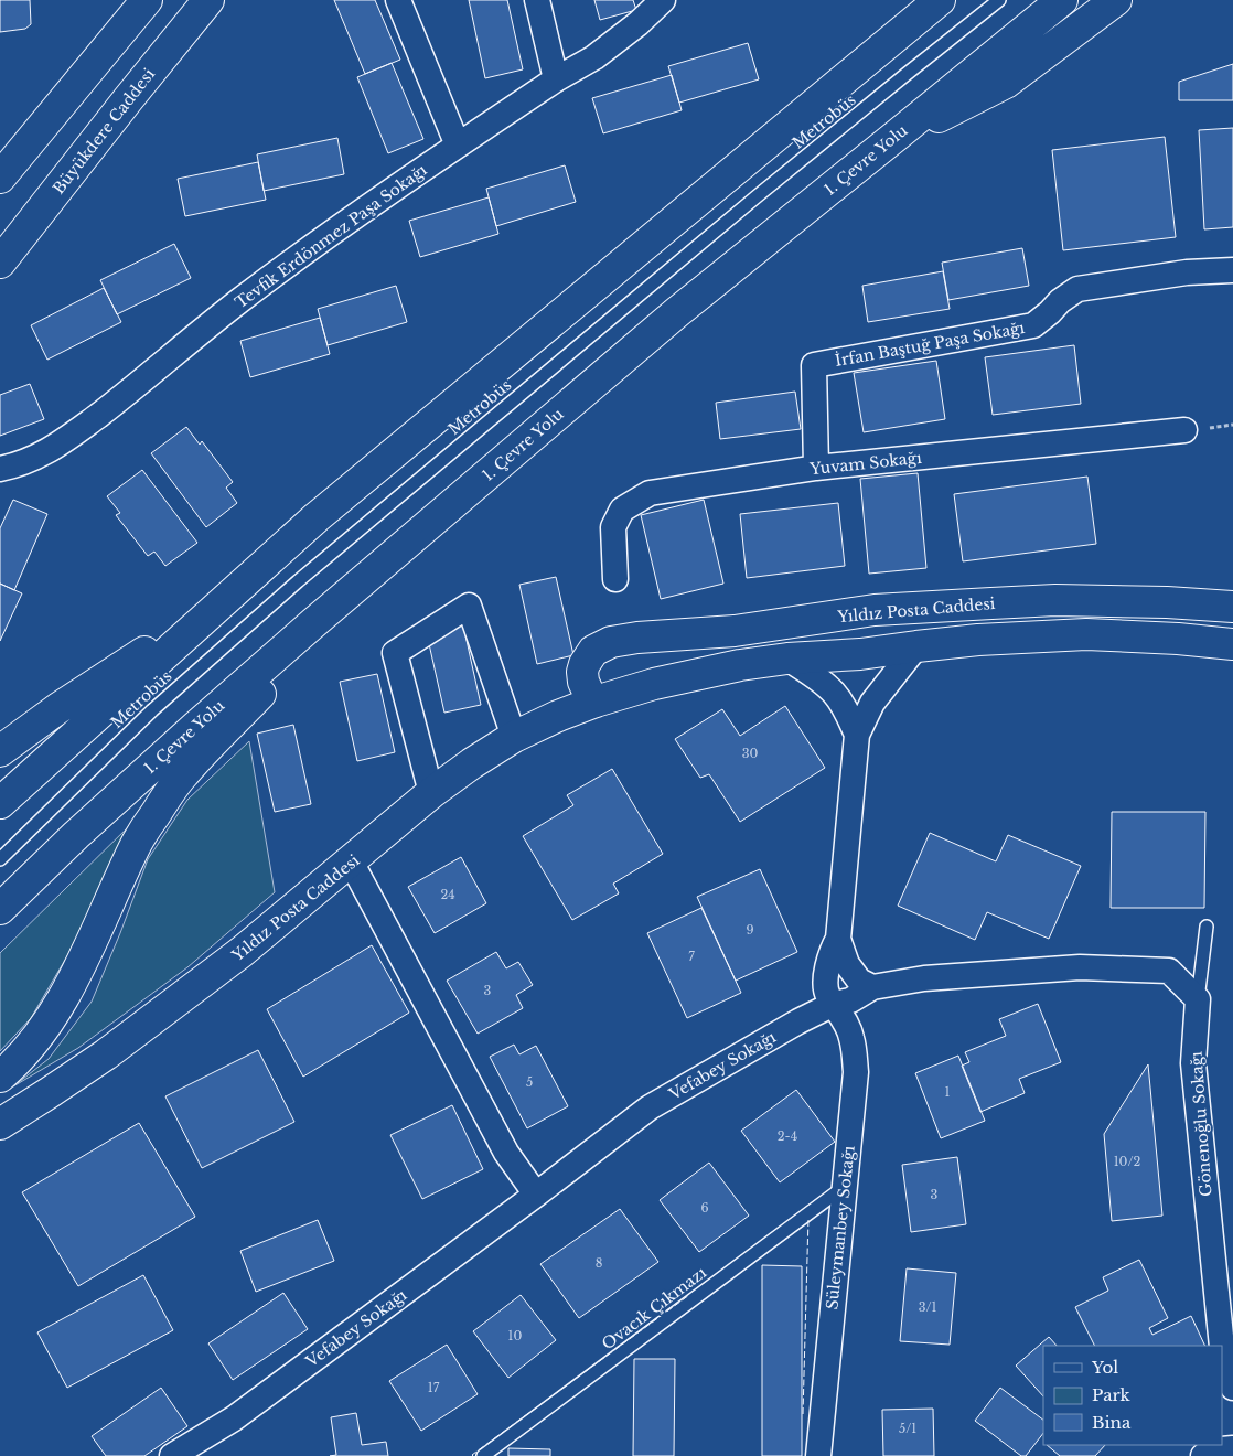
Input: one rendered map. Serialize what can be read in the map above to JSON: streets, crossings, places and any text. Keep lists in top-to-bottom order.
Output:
{
  "streets": {
    "main road": ["Büyükdere Caddesi", "1. Çevre Yolu", "Yıldız Posta Caddesi"],
    "street": [
      "Tevfik Erdönmez Paşa Sokağı",
      "İrfan Baştuğ Paşa Sokağı",
      "Yuvam Sokağı",
      "Vefabey Sokağı",
      "Gönenoğlu Sokağı",
      "Süleymanbey Sokağı"
    ],
    "lane": ["Metrobüs", "Ovacık Çıkmazı"]
  },
  "crossings": [
    ["İrfan Baştuğ Paşa Sokağı", "Yuvam Sokağı"],
    ["Yıldız Posta Caddesi", "Süleymanbey Sokağı"],
    ["Vefabey Sokağı", "Süleymanbey Sokağı"],
    ["Süleymanbey Sokağı", "Ovacık Çıkmazı"]
  ],
  "house_numbers": [
    "30",
    "24",
    "9",
    "7",
    "3",
    "5",
    "1",
    "2-4",
    "10/2",
    "3",
    "6",
    "8",
    "3/1",
    "10",
    "17",
    "5/1"
  ],
  "legend": ["Yol", "Park", "Bina"]
}
